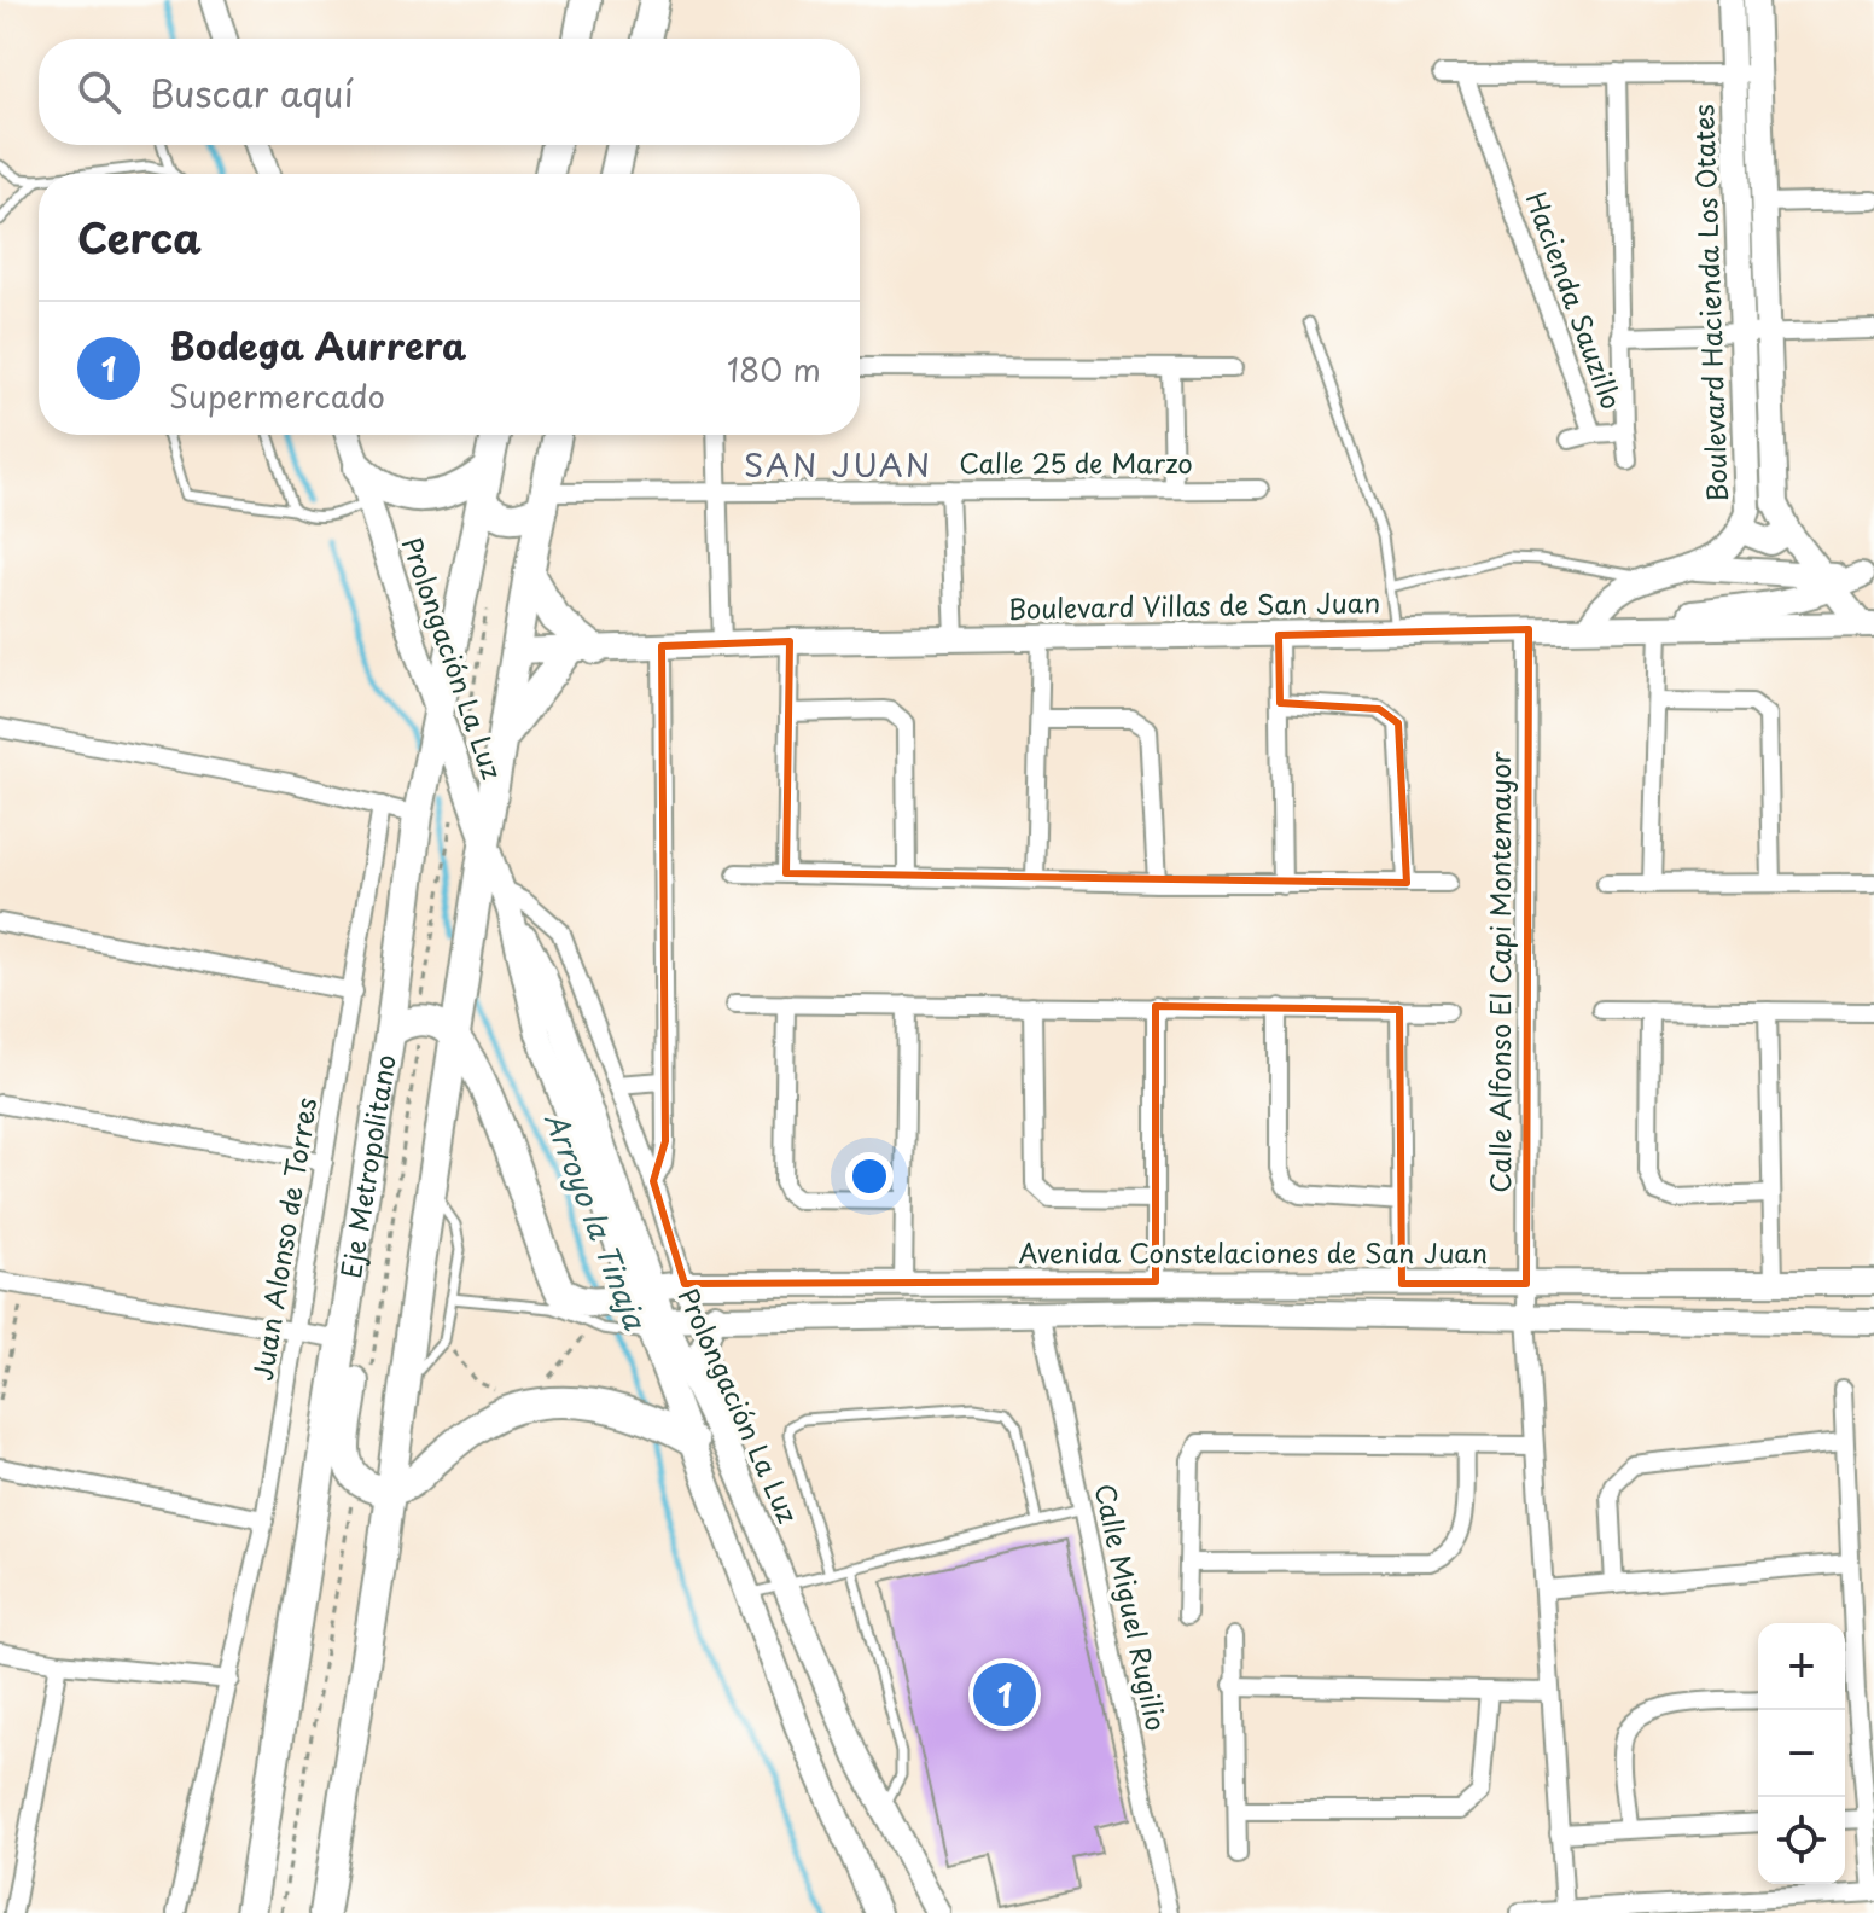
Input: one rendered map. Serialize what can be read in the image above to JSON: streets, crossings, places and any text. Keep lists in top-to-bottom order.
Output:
{
  "streets": {
    "main road": ["Eje Metropolitano"],
    "street": [
      "Hacienda Sauzillo",
      "Boulevard Hacienda Los Otates",
      "Calle 25 de Marzo",
      "Boulevard Villas de San Juan",
      "Prolongación La Luz",
      "Calle Alfonso El Capi Montemayor",
      "Juan Alonso de Torres",
      "Avenida Constelaciones de San Juan",
      "Calle Miguel Rugilio"
    ]
  },
  "crossings": [
    ["Boulevard Hacienda Los Otates", "Boulevard Villas de San Juan"],
    ["Boulevard Villas de San Juan", "Calle Alfonso El Capi Montemayor"],
    ["Prolongación La Luz", "Eje Metropolitano"],
    ["Prolongación La Luz", "Avenida Constelaciones de San Juan"],
    ["Calle Alfonso El Capi Montemayor", "Avenida Constelaciones de San Juan"]
  ],
  "districts": ["SAN JUAN"],
  "water": ["Arroyo la Tinaja"],
  "page": {
    "search": "Buscar aquí",
    "heading": "Cerca",
    "list": [
      {
        "mark": "1",
        "name": "Bodega Aurrera",
        "note": "Supermercado",
        "value": "180 m"
      }
    ],
    "map_buttons": ["+", "−"],
    "pins": "1"
  }
}
